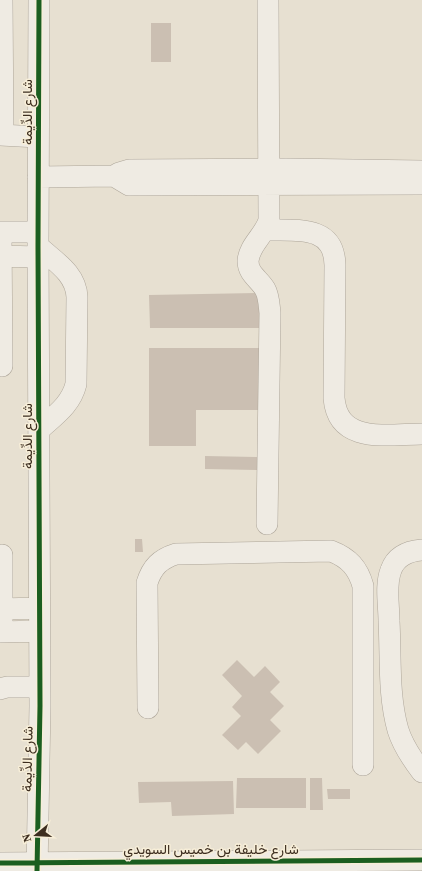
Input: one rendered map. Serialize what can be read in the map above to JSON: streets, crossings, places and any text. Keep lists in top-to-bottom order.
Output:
{
  "streets": {
    "street": ["شارع الدِّيمة", "شارع خليفة بن خميس السويدي"]
  },
  "crossings": [
    ["شارع الدِّيمة", "شارع خليفة بن خميس السويدي"]
  ],
  "north": "left"
}
